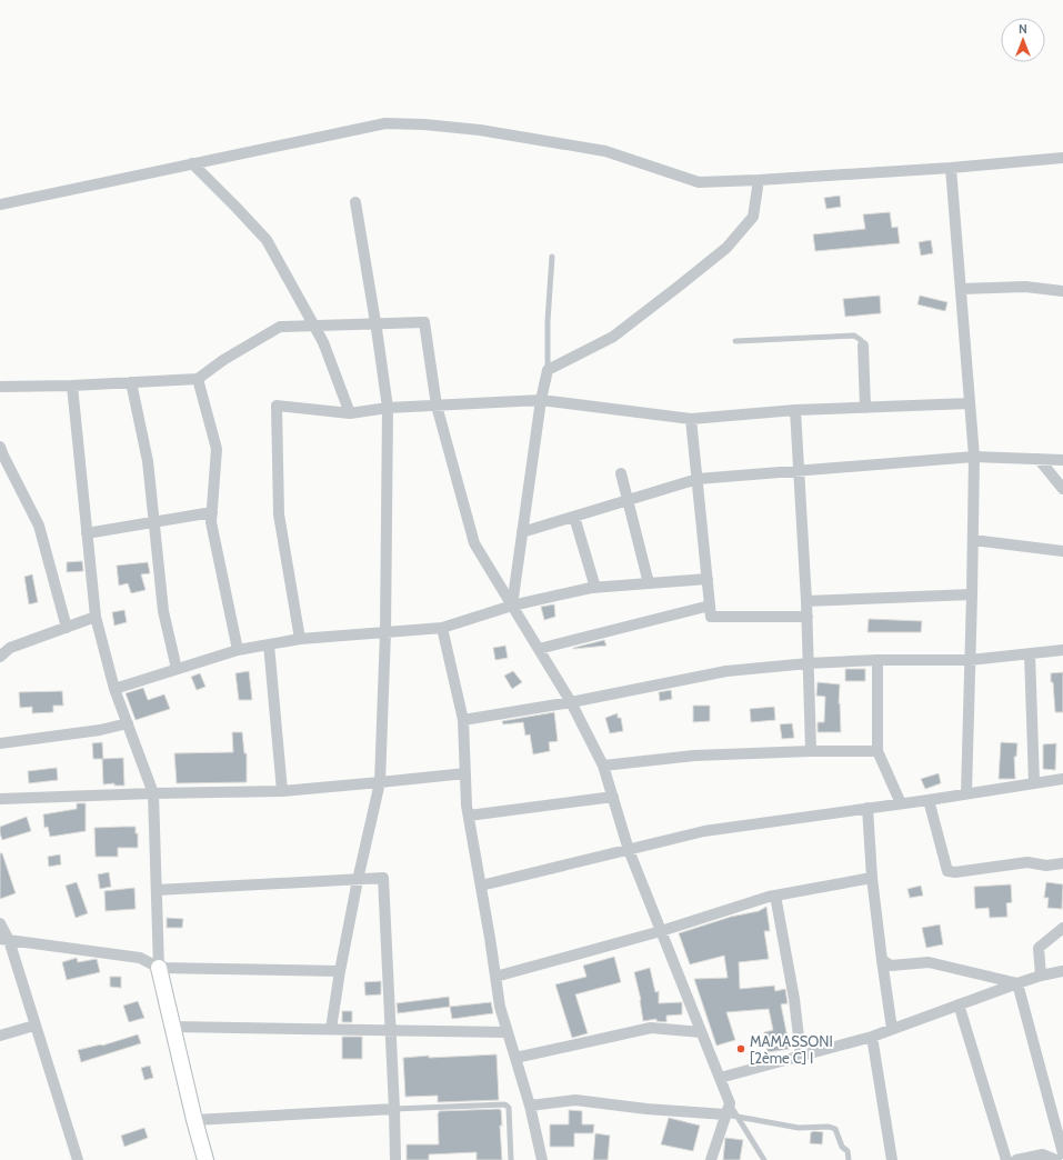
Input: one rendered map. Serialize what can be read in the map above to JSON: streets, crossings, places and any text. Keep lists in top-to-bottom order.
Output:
{
  "places": ["MAMASSONI [2ème C] I"],
  "north": "top"
}
